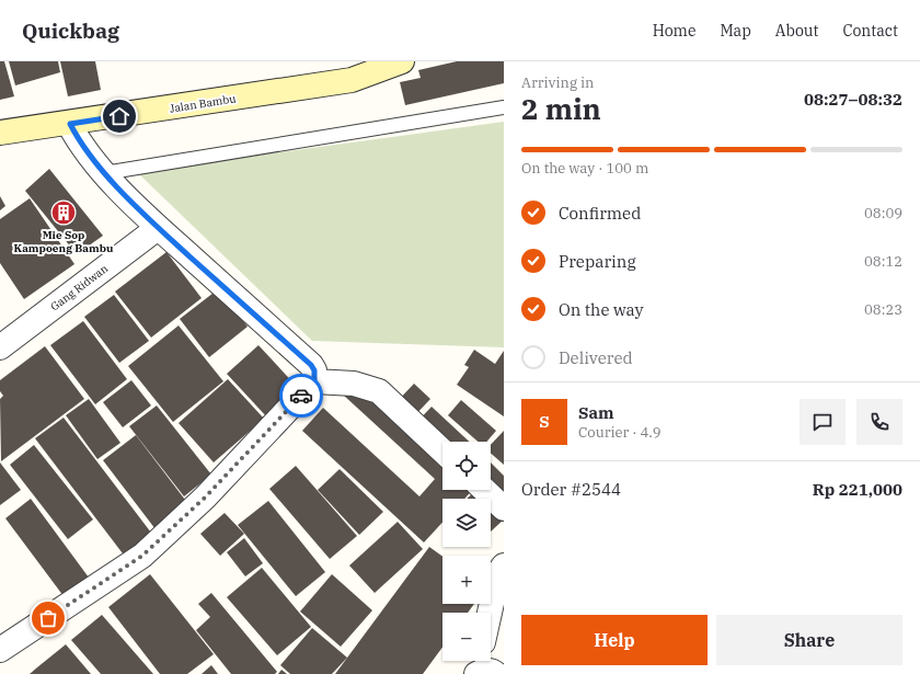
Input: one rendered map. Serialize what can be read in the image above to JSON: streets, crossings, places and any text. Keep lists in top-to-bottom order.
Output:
{
  "streets": {
    "street": ["Jalan Bambu", "Gang Ridwan"]
  },
  "places": {
    "building": ["Mie Sop Kampoeng Bambu"]
  },
  "page": {
    "header": "Quickbag",
    "nav": [
      "Home",
      "Map",
      "About",
      "Contact"
    ],
    "heading": ["2 min", "Arriving in", "08:27–08:32"],
    "panel": [
      "Sam",
      "Courier · 4.9",
      "Order #2544",
      "Rp 221,000"
    ],
    "bar": "On the way · 100 m",
    "list": [
      ["Confirmed", "08:09"],
      ["Preparing", "08:12"],
      ["On the way", "08:23"],
      "Delivered"
    ],
    "round": "S",
    "map_buttons": ["+", "−"],
    "buttons": ["Help", "Share"]
  }
}
